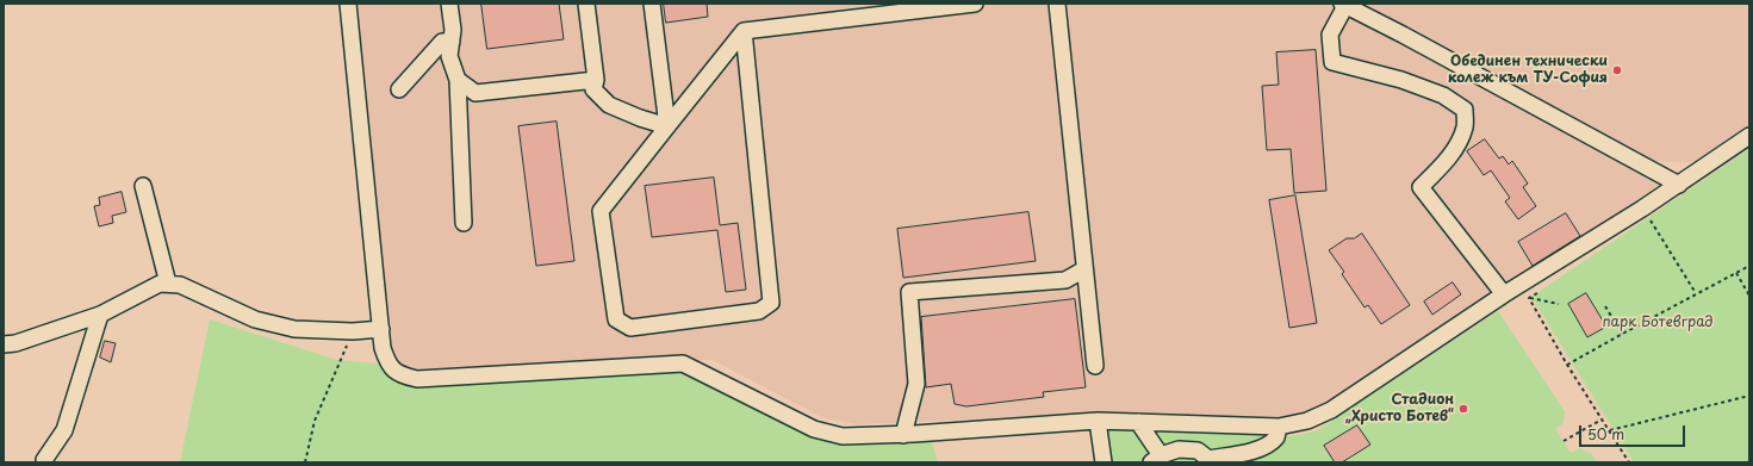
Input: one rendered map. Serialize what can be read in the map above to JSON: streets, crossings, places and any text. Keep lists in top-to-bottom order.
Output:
{
  "parks": ["парк Ботевград"],
  "places": ["Обединен технически колеж към ТУ-София", "Стадион „Христо Ботев“"],
  "scale_bar": "50 m"
}
